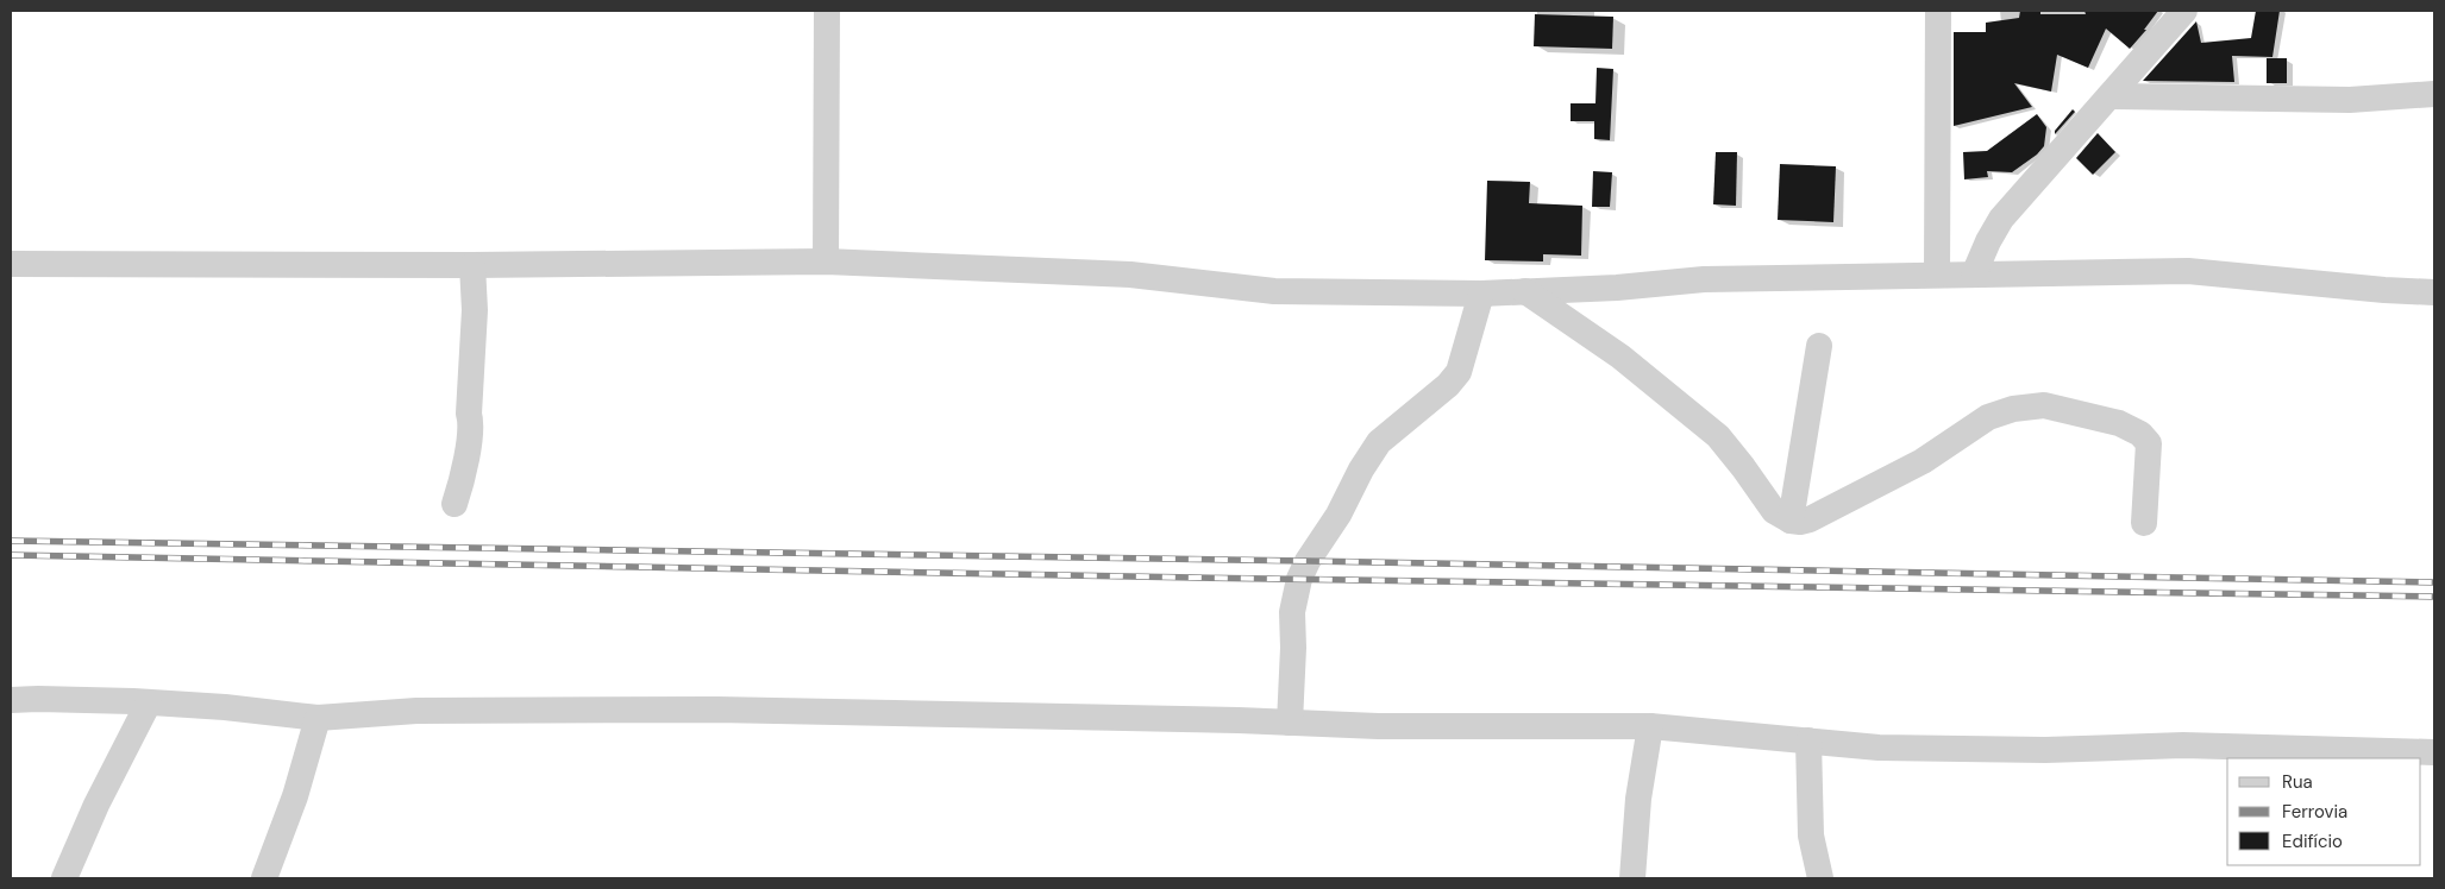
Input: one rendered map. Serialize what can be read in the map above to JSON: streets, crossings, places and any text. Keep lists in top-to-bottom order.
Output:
{
  "legend": ["Rua", "Ferrovia", "Edifício"]
}
